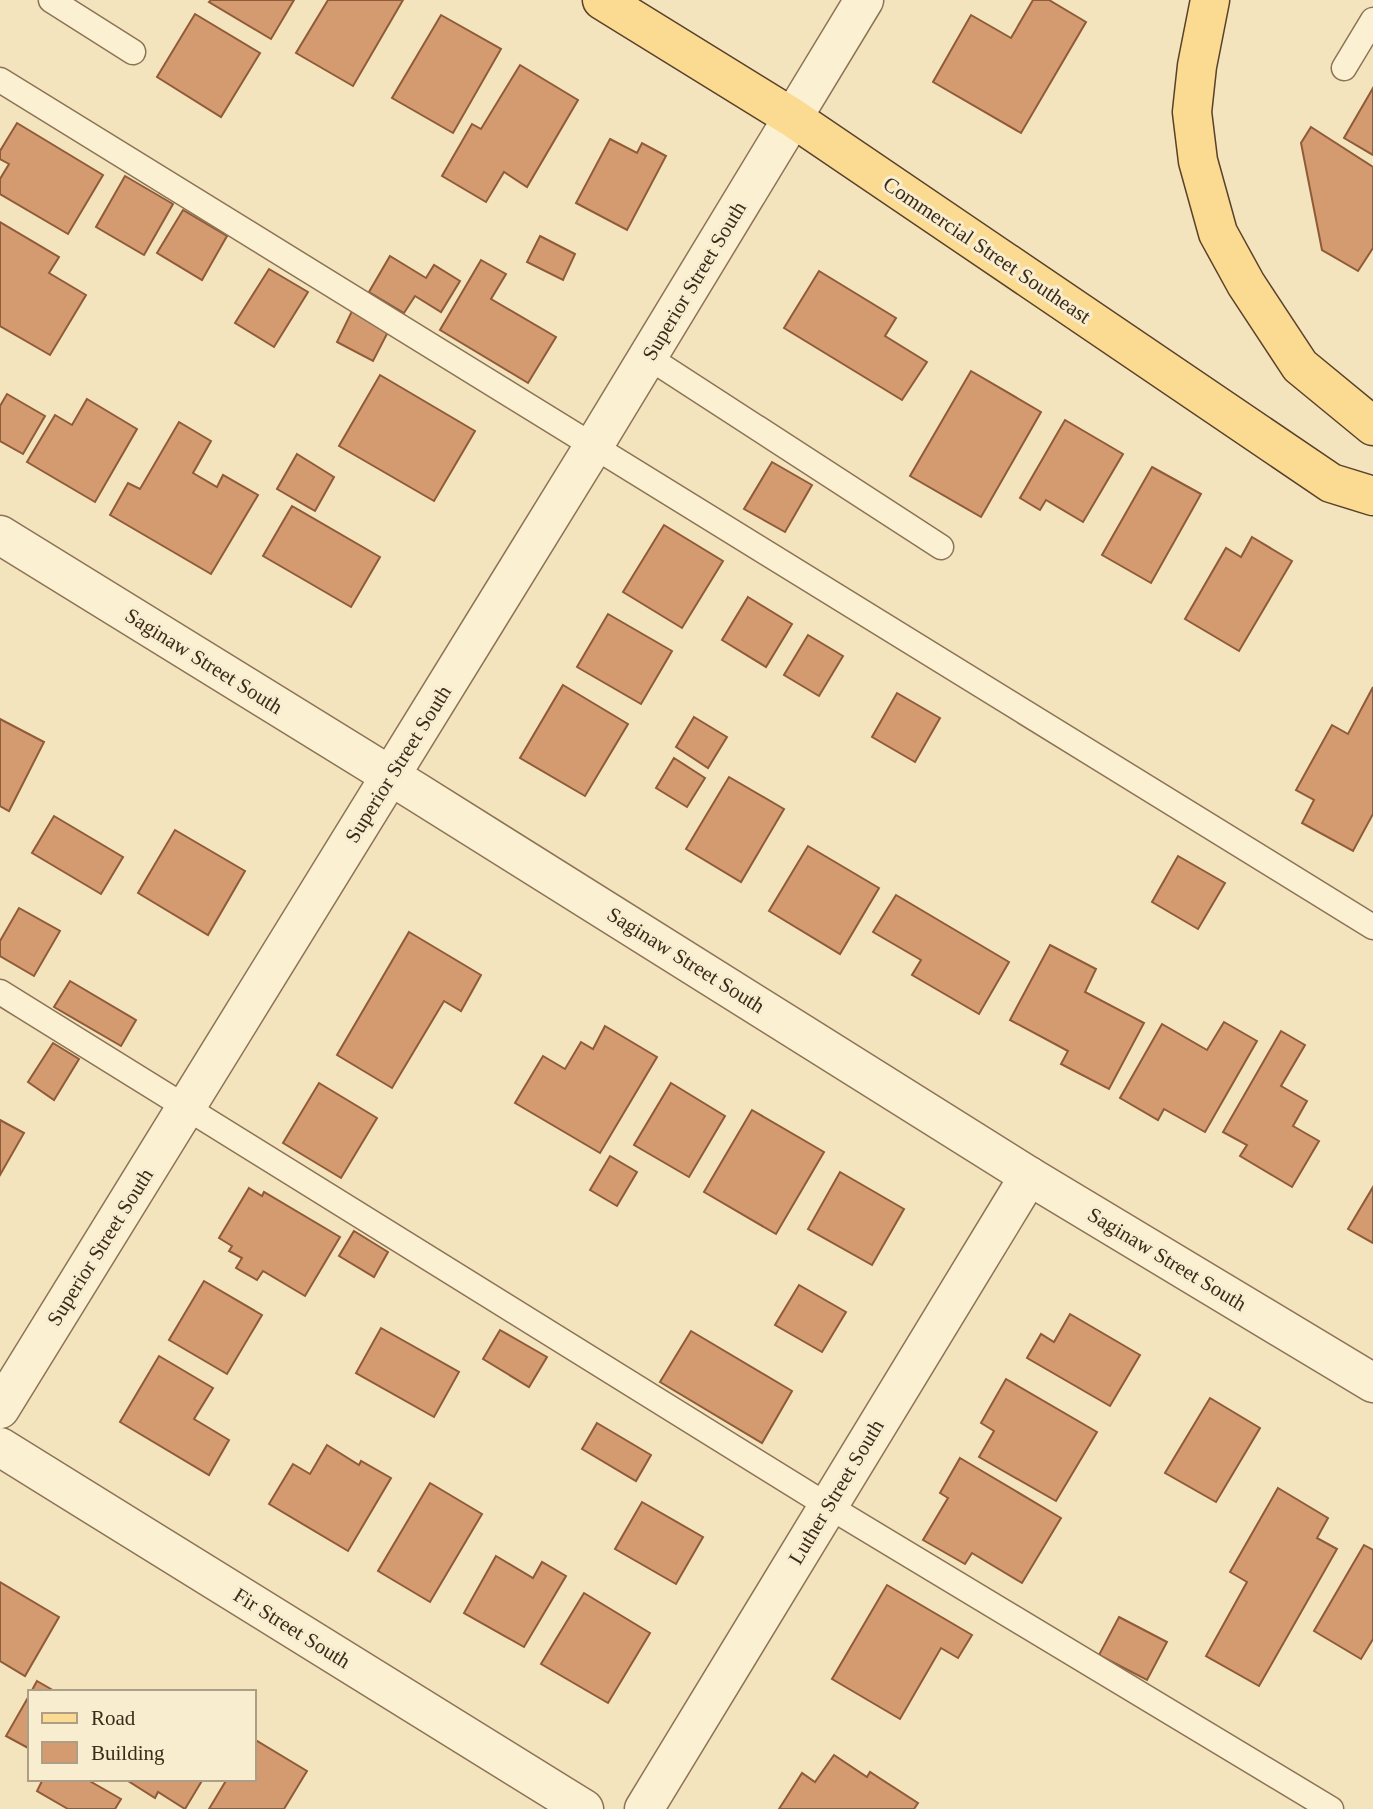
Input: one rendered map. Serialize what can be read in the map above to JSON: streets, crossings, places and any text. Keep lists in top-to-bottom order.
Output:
{
  "streets": {
    "main road": ["Commercial Street Southeast"],
    "street": [
      "Superior Street South",
      "Saginaw Street South",
      "Luther Street South",
      "Fir Street South"
    ]
  },
  "crossings": [
    ["Commercial Street Southeast", "Superior Street South"],
    ["Superior Street South", "Saginaw Street South"],
    ["Saginaw Street South", "Luther Street South"]
  ],
  "legend": ["Road", "Building"]
}
